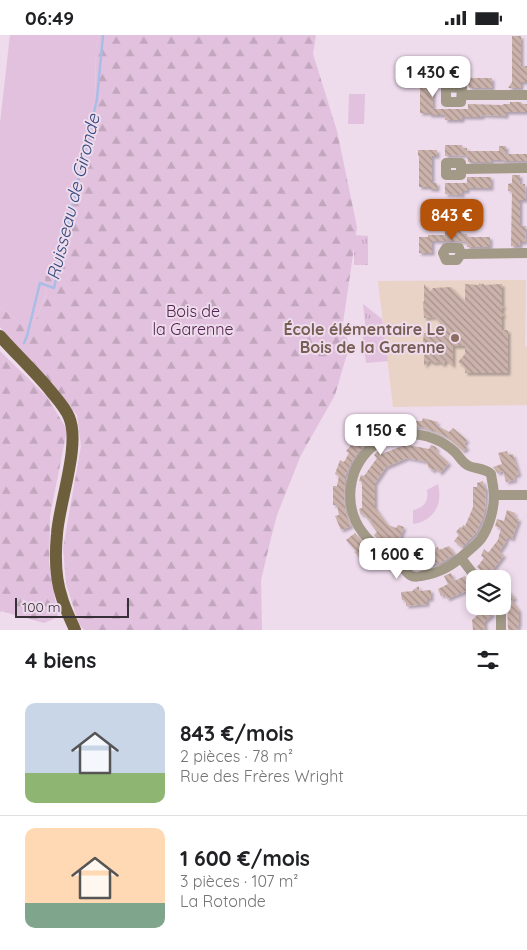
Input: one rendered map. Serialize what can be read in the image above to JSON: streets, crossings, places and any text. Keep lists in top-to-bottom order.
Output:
{
  "water": ["Ruisseau de Gironde"],
  "parks": ["Bois de la Garenne"],
  "places": ["École élémentaire Le Bois de la Garenne"],
  "scale_bar": "100 m",
  "page": {
    "status": "06:49",
    "price": [
      "1 430 €",
      "843 €",
      "1 150 €",
      "1 600 €"
    ],
    "scale": "100 m",
    "heading": "4 biens",
    "list": [
      {
        "name": "843 €/mois",
        "note": "2 pièces · 78 m² · Rue des Frères Wright"
      },
      {
        "name": "1 600 €/mois",
        "note": "3 pièces · 107 m² · La Rotonde"
      }
    ]
  }
}
